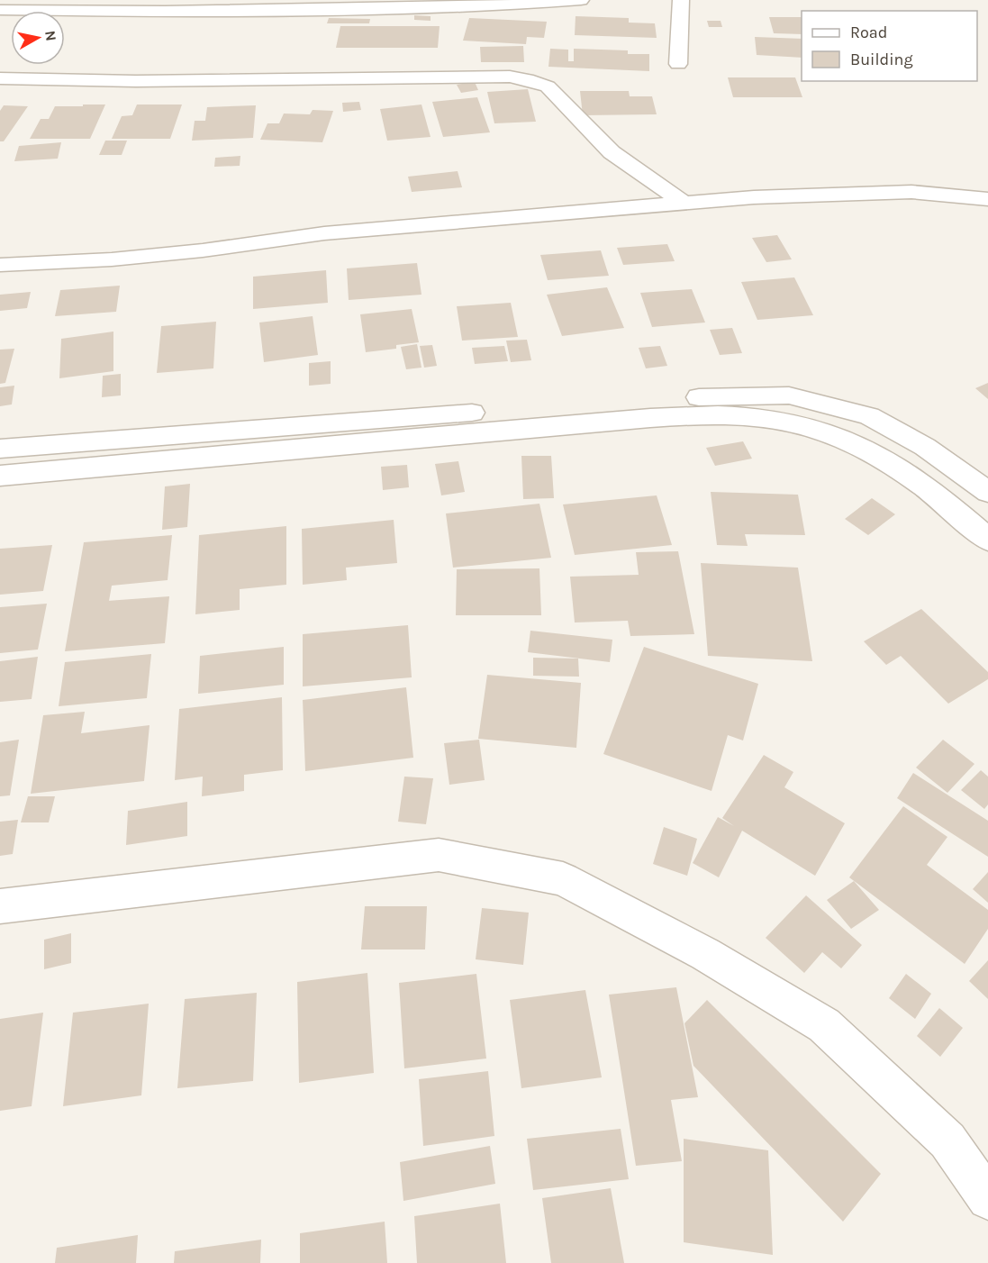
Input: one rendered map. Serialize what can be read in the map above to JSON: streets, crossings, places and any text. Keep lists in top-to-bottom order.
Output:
{
  "legend": ["Road", "Building"],
  "north": "right"
}
